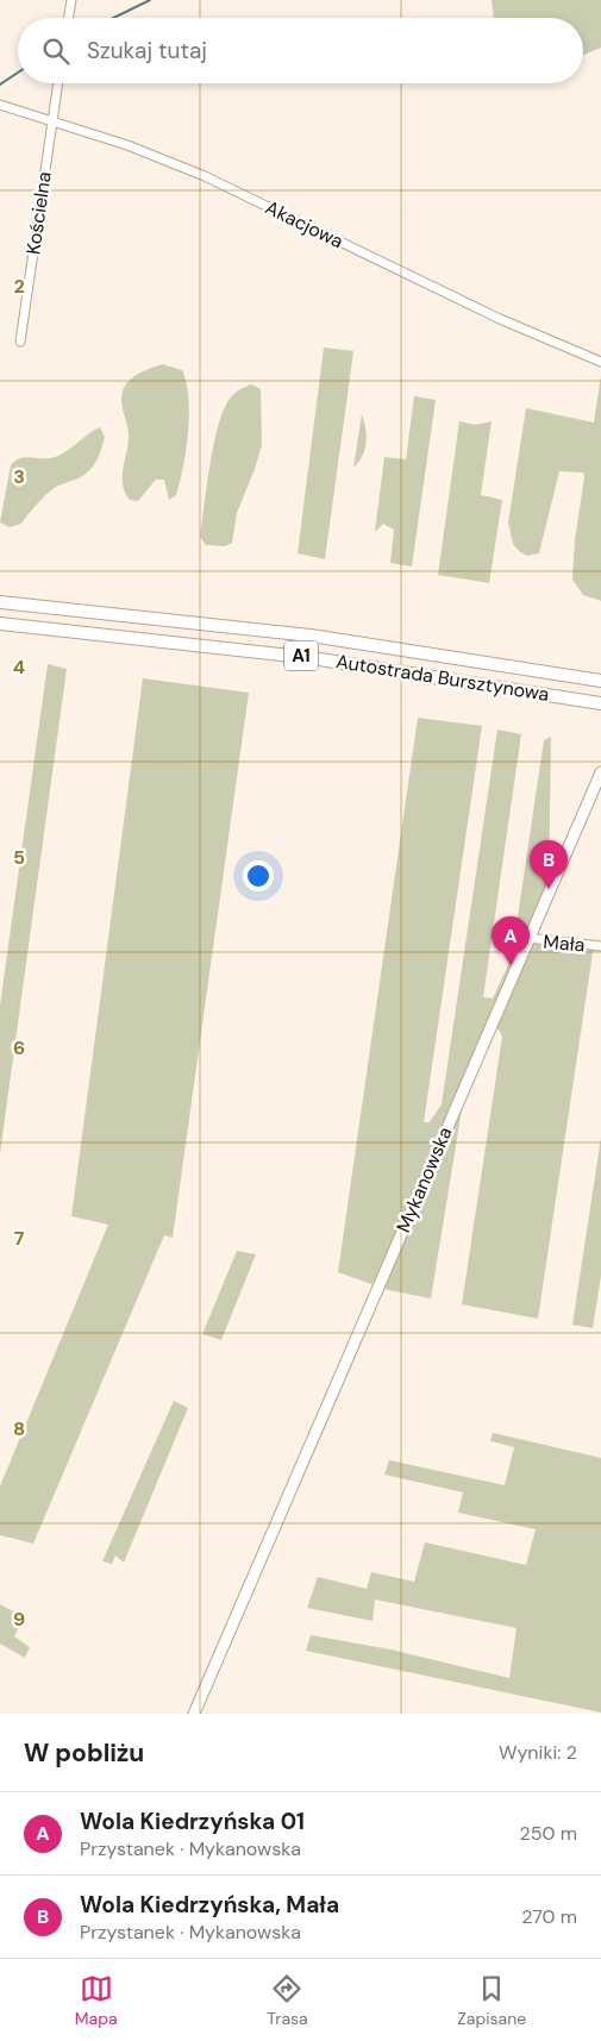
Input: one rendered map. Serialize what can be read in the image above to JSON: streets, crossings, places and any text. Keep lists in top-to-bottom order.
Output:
{
  "streets": {
    "highway": ["A1", "Autostrada Bursztynowa"],
    "main road": ["Mykanowska"],
    "street": ["Kościelna", "Akacjowa", "Mała"]
  },
  "crossings": [
    ["Kościelna", "Akacjowa"],
    ["Mała", "Mykanowska"]
  ],
  "page": {
    "search": "Szukaj tutaj",
    "pins": ["B", "A"],
    "heading": ["W pobliżu", "Wyniki: 2"],
    "list": [
      {
        "mark": "A",
        "name": "Wola Kiedrzyńska 01",
        "note": "Przystanek · Mykanowska",
        "value": "250 m"
      },
      {
        "mark": "B",
        "name": "Wola Kiedrzyńska, Mała",
        "note": "Przystanek · Mykanowska",
        "value": "270 m"
      }
    ],
    "nav": ["Mapa", "Trasa", "Zapisane"]
  },
  "grid": {
    "rows": [
      "2",
      "3",
      "4",
      "5",
      "6",
      "7",
      "8",
      "9"
    ]
  }
}
